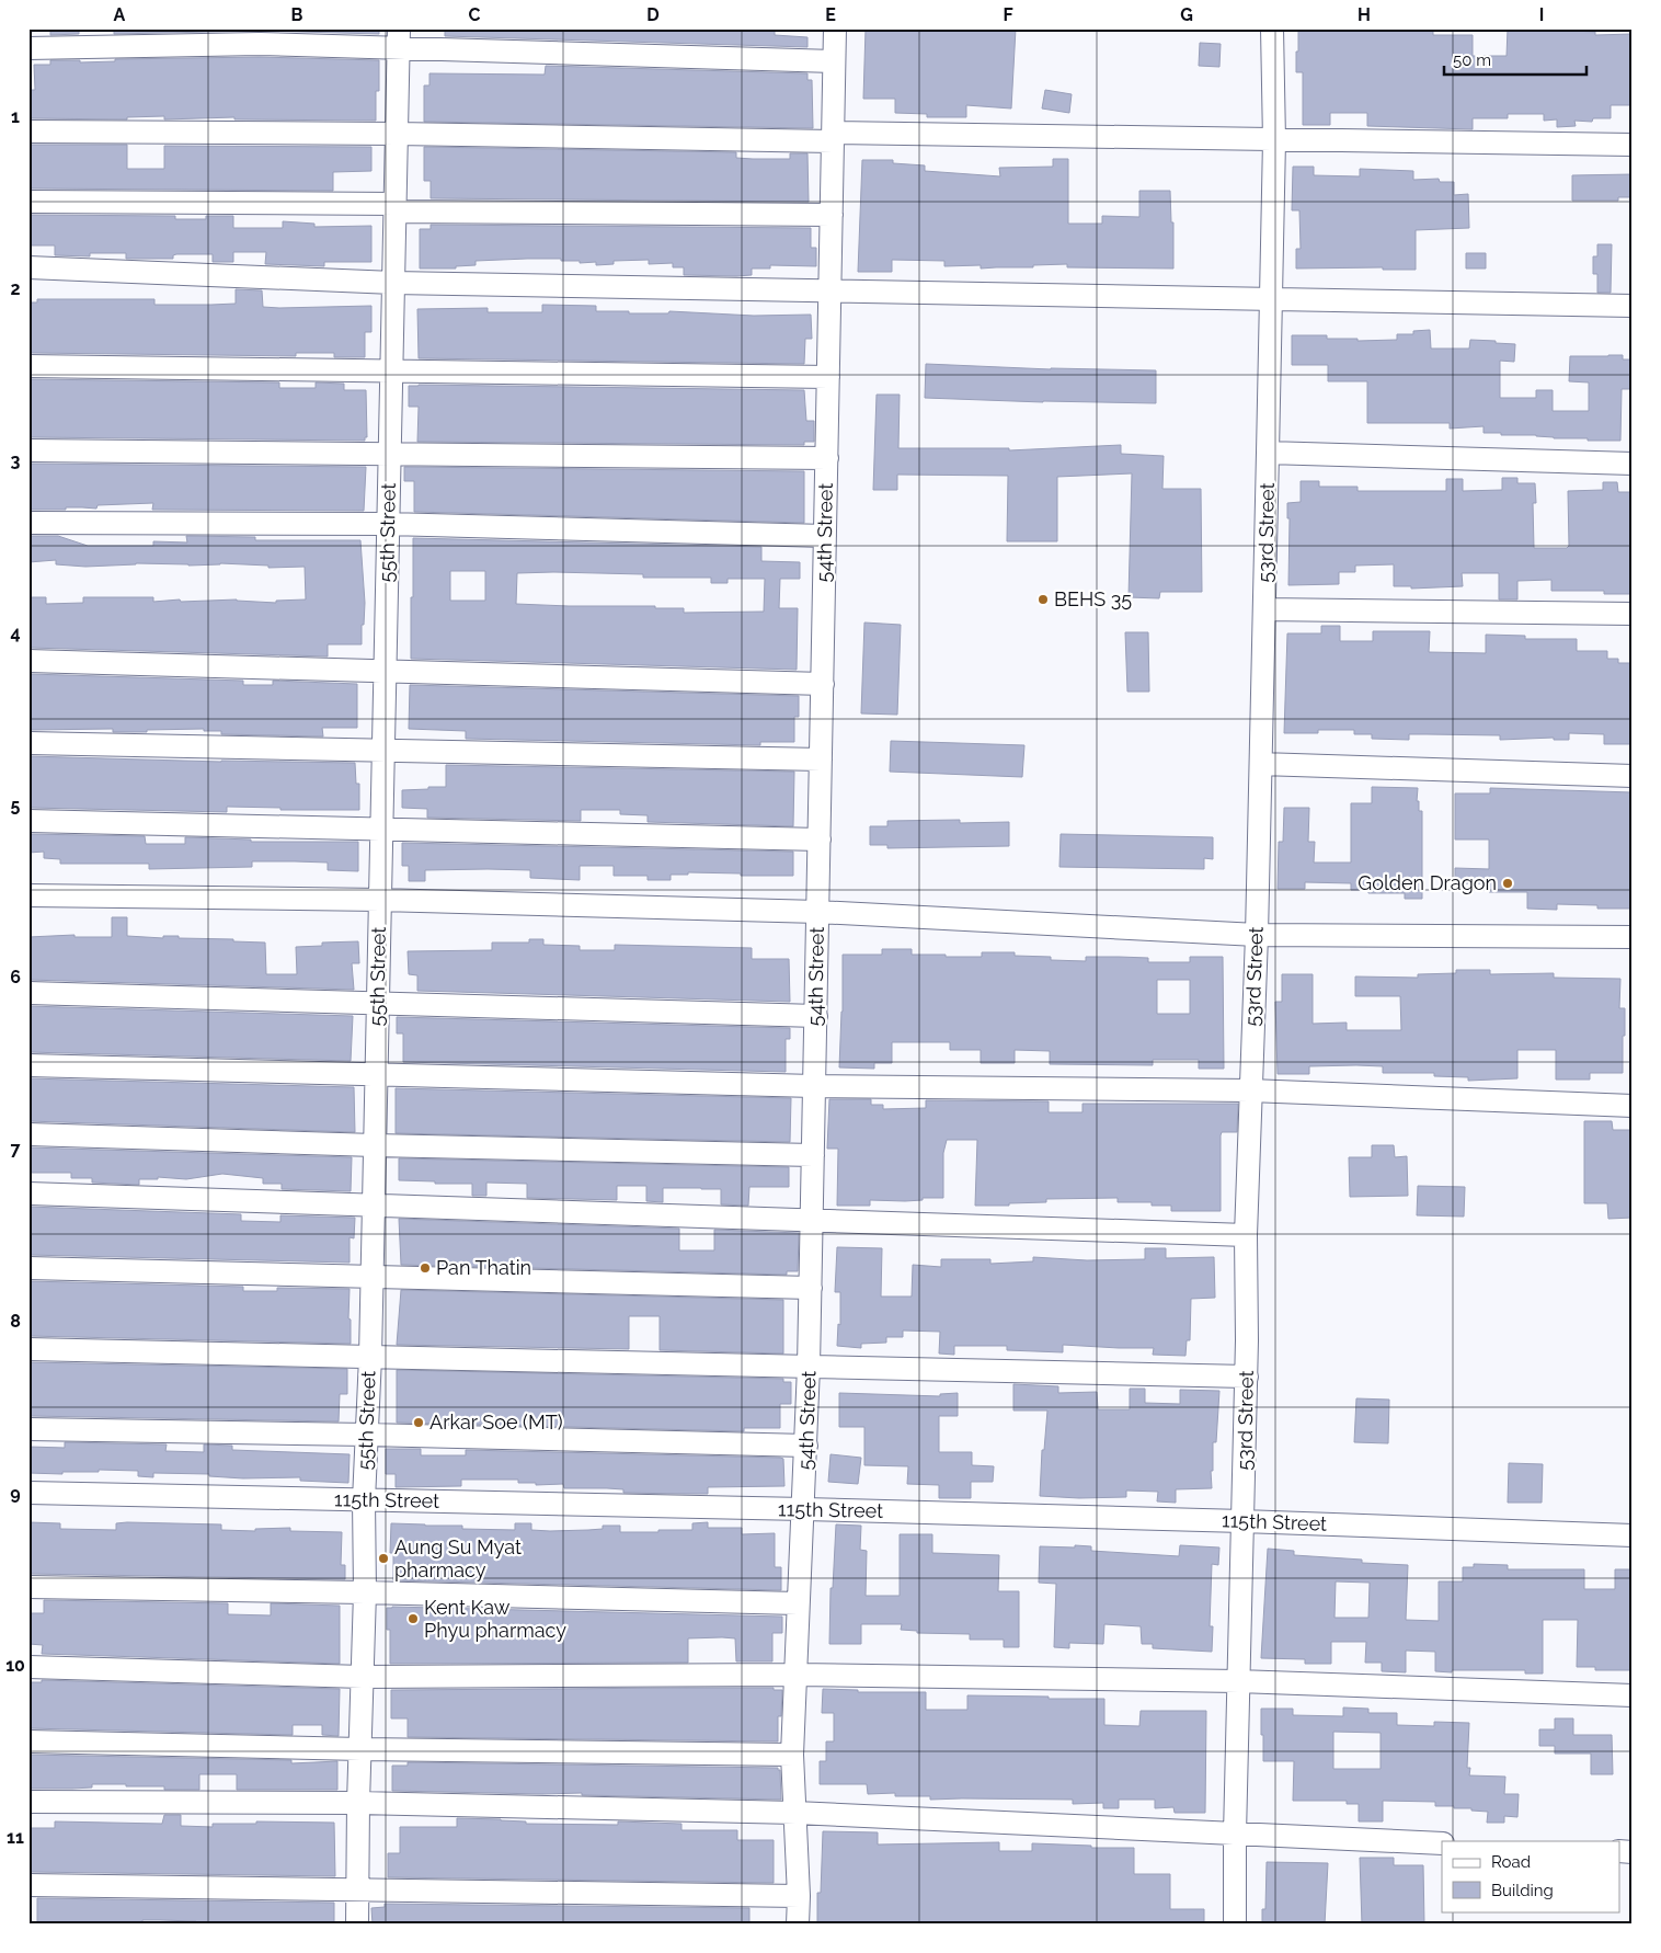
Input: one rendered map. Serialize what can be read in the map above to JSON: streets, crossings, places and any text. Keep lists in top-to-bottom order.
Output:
{
  "streets": {
    "street": [
      "55th Street",
      "54th Street",
      "53rd Street",
      "115th Street"
    ]
  },
  "crossings": [
    ["55th Street", "115th Street"],
    ["54th Street", "115th Street"],
    ["53rd Street", "115th Street"]
  ],
  "places": [
    "BEHS 35",
    "Golden Dragon",
    "Pan Thatin",
    "Arkar Soe (MT)",
    "Aung Su Myat pharmacy",
    "Kent Kaw Phyu pharmacy"
  ],
  "legend": ["Road", "Building"],
  "scale_bar": "50 m",
  "grid": {
    "columns": [
      "A",
      "B",
      "C",
      "D",
      "E",
      "F",
      "G",
      "H",
      "I"
    ],
    "rows": [
      "1",
      "2",
      "3",
      "4",
      "5",
      "6",
      "7",
      "8",
      "9",
      "10",
      "11"
    ]
  }
}
